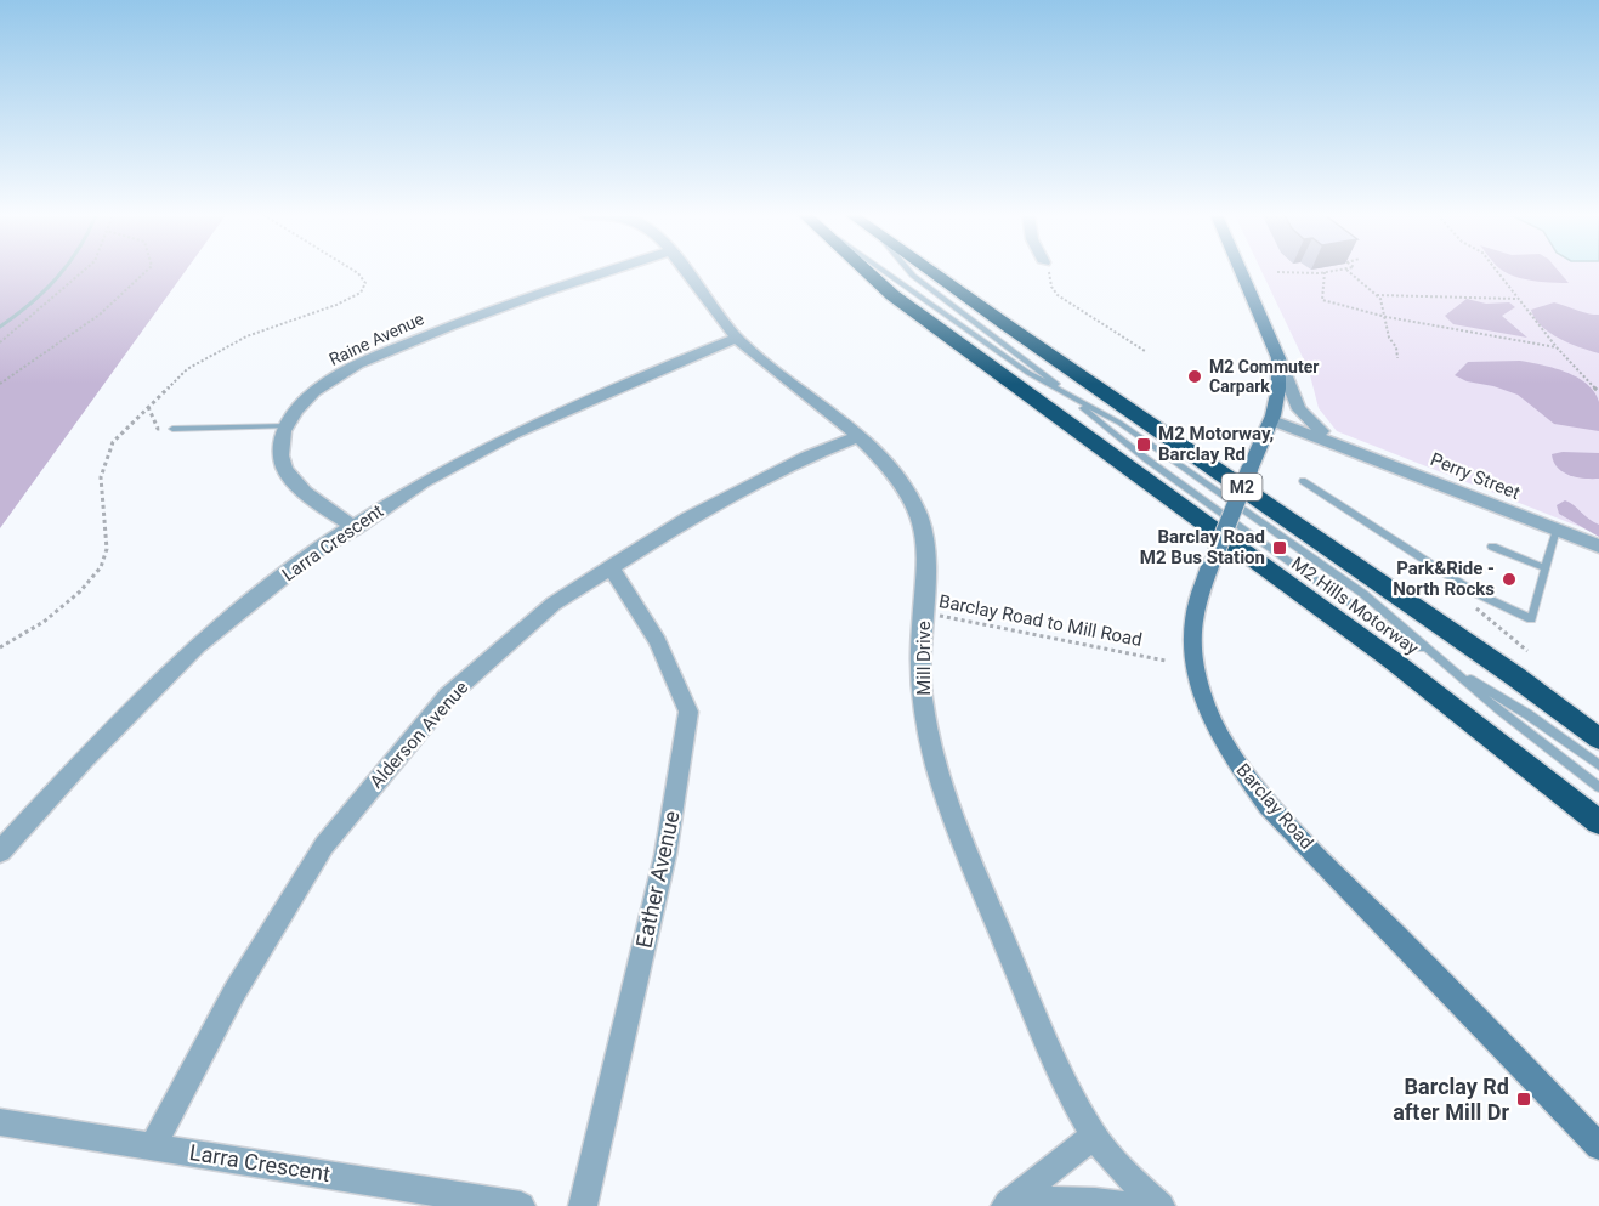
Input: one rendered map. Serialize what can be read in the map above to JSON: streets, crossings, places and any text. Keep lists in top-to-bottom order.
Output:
{
  "streets": {
    "highway": ["M2", "M2 Hills Motorway"],
    "main road": ["Barclay Road"],
    "street": [
      "Raine Avenue",
      "Perry Street",
      "Larra Crescent",
      "Mill Drive",
      "Alderson Avenue",
      "Eather Avenue"
    ],
    "path": ["Barclay Road to Mill Road"]
  },
  "crossings": [
    ["Perry Street", "Barclay Road"],
    ["Larra Crescent", "Mill Drive"],
    ["Larra Crescent", "Alderson Avenue"],
    ["Barclay Road to Mill Road", "Mill Drive"],
    ["Mill Drive", "Alderson Avenue"],
    ["Alderson Avenue", "Eather Avenue"]
  ],
  "places": {
    "other": ["M2 Commuter Carpark", "Park&Ride - North Rocks"],
    "transit": ["M2 Motorway, Barclay Rd", "Barclay Road M2 Bus Station", "Barclay Rd after Mill Dr"]
  }
}
